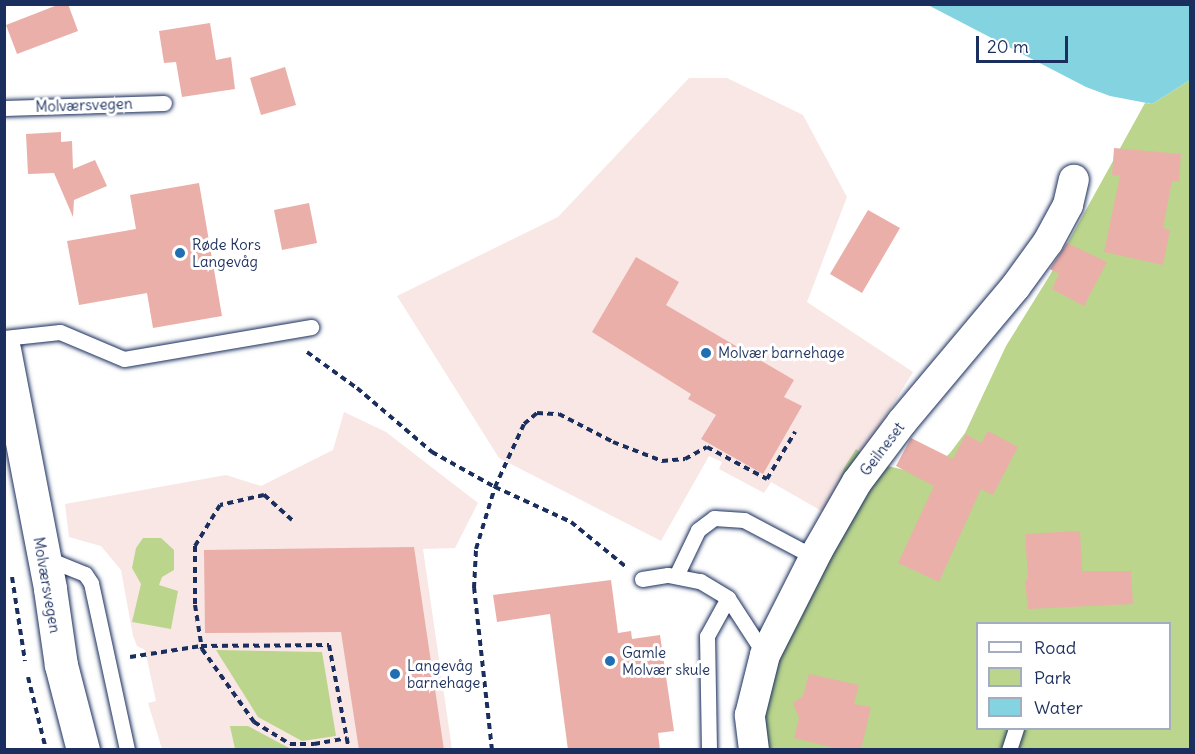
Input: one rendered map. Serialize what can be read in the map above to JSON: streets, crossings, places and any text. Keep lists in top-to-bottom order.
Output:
{
  "streets": {
    "street": ["Molværsvegen", "Geilneset"]
  },
  "places": [
    "Røde Kors Langevåg",
    "Molvær barnehage",
    "Gamle Molvær skule",
    "Langevåg barnehage"
  ],
  "legend": ["Road", "Park", "Water"],
  "scale_bar": "20 m"
}
